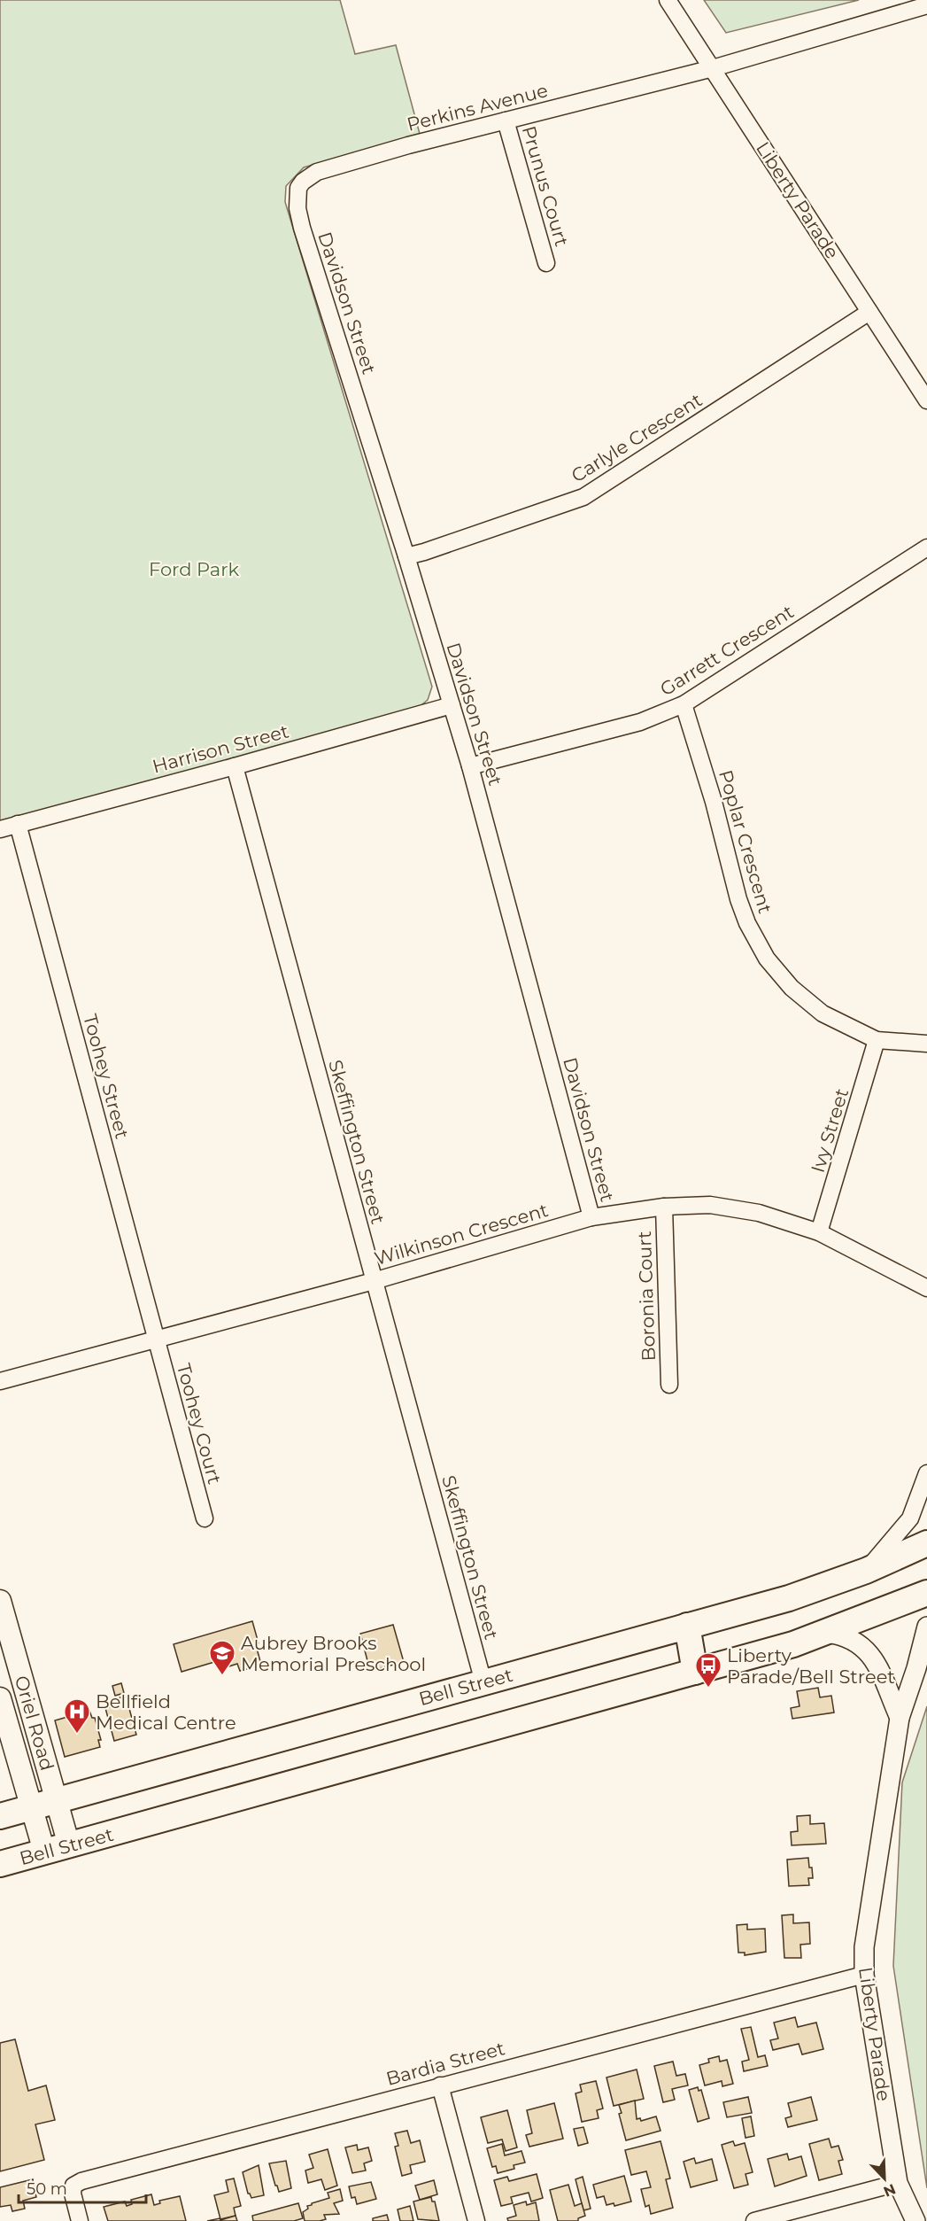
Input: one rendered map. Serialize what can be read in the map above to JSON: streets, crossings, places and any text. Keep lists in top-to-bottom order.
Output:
{
  "streets": {
    "highway": ["Bell Street"],
    "main road": ["Oriel Road"],
    "street": [
      "Perkins Avenue",
      "Prunus Court",
      "Liberty Parade",
      "Davidson Street",
      "Carlyle Crescent",
      "Garrett Crescent",
      "Harrison Street",
      "Poplar Crescent",
      "Toohey Street",
      "Ivy Street",
      "Skeffington Street",
      "Wilkinson Crescent",
      "Boronia Court",
      "Toohey Court",
      "Bardia Street"
    ]
  },
  "crossings": [
    ["Perkins Avenue", "Prunus Court"],
    ["Perkins Avenue", "Liberty Parade"],
    ["Perkins Avenue", "Davidson Street"],
    ["Liberty Parade", "Carlyle Crescent"],
    ["Liberty Parade", "Bardia Street"],
    ["Davidson Street", "Carlyle Crescent"],
    ["Davidson Street", "Garrett Crescent"],
    ["Davidson Street", "Harrison Street"],
    ["Davidson Street", "Wilkinson Crescent"],
    ["Garrett Crescent", "Poplar Crescent"],
    ["Harrison Street", "Toohey Street"],
    ["Harrison Street", "Skeffington Street"],
    ["Poplar Crescent", "Ivy Street"],
    ["Toohey Street", "Wilkinson Crescent"],
    ["Toohey Street", "Toohey Court"],
    ["Ivy Street", "Wilkinson Crescent"],
    ["Skeffington Street", "Wilkinson Crescent"],
    ["Skeffington Street", "Bell Street"],
    ["Wilkinson Crescent", "Boronia Court"],
    ["Wilkinson Crescent", "Toohey Court"],
    ["Bell Street", "Oriel Road"]
  ],
  "parks": ["Ford Park"],
  "places": {
    "school or university": ["Aubrey Brooks Memorial Preschool"],
    "bus stop": ["Liberty Parade/Bell Street"],
    "hospital": ["Bellfield Medical Centre"]
  },
  "scale_bar": "50 m",
  "north": "bottom right"
}
